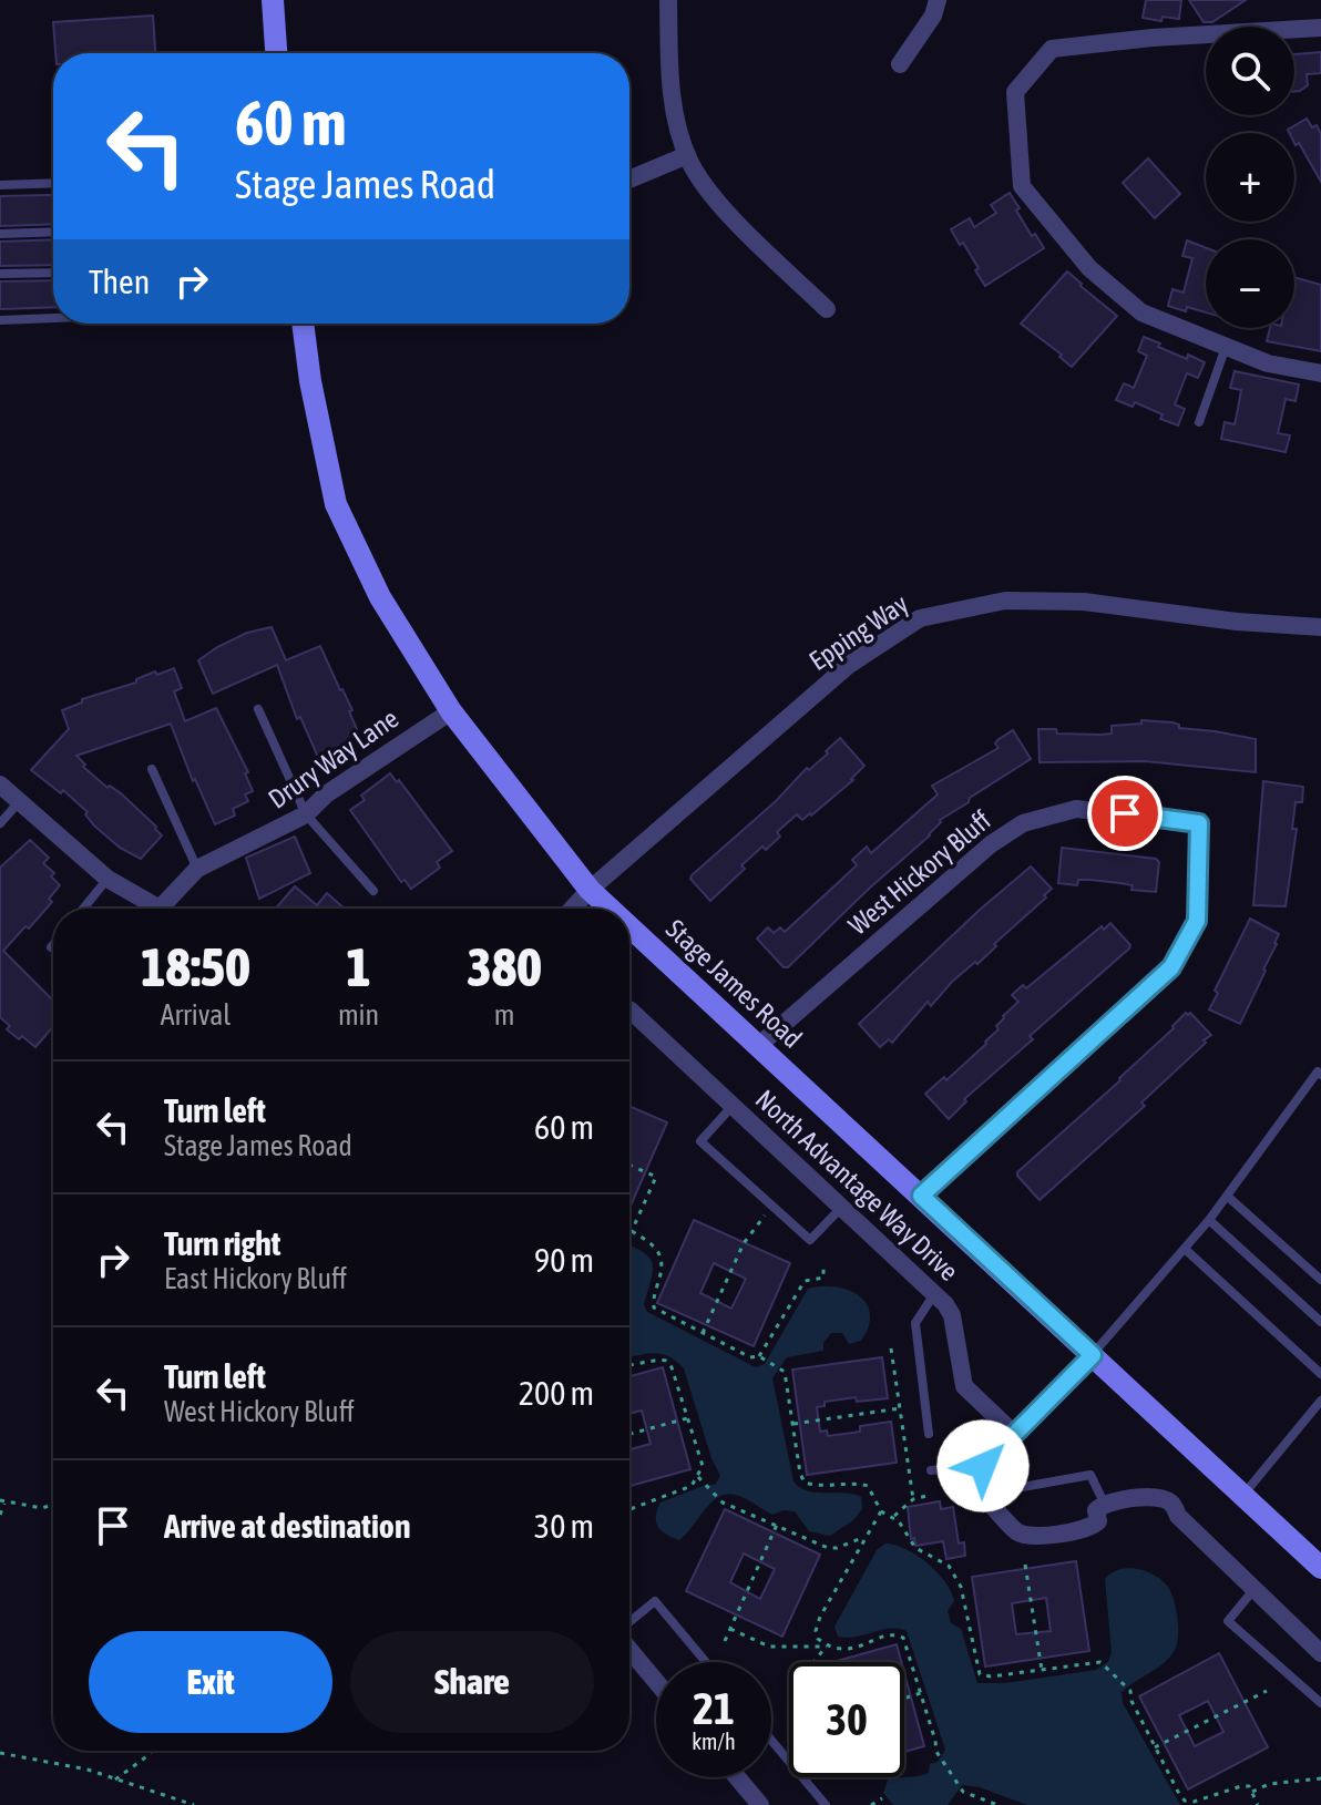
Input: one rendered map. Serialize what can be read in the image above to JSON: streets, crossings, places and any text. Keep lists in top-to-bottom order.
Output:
{
  "streets": {
    "main road": ["Stage James Road"],
    "street": [
      "Epping Way",
      "Drury Way Lane",
      "West Hickory Bluff",
      "North Advantage Way Drive"
    ]
  },
  "crossings": [
    ["Epping Way", "Stage James Road"],
    ["Drury Way Lane", "Stage James Road"],
    ["West Hickory Bluff", "Stage James Road"]
  ],
  "page": {
    "map_buttons": ["+", "−"],
    "turn": ["60 m", "Stage James Road"],
    "then": "Then",
    "eta": [
      "18:50",
      "Arrival",
      "1",
      "min",
      "380",
      "m"
    ],
    "list": [
      {
        "name": "Turn left",
        "note": "Stage James Road",
        "value": "60 m"
      },
      {
        "name": "Turn right",
        "note": "East Hickory Bluff",
        "value": "90 m"
      },
      {
        "name": "Turn left",
        "note": "West Hickory Bluff",
        "value": "200 m"
      },
      {
        "name": "Arrive at destination",
        "value": "30 m"
      }
    ],
    "buttons": ["Exit", "Share"],
    "speed": "21 km/h",
    "limit": "30"
  }
}
